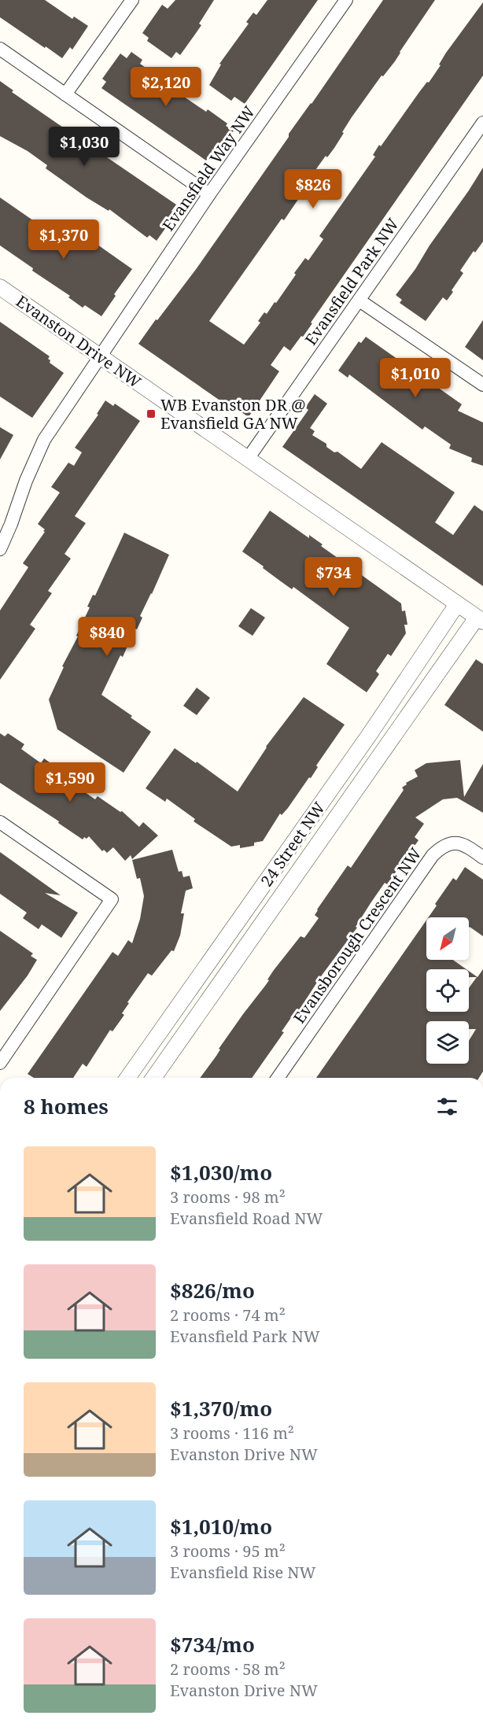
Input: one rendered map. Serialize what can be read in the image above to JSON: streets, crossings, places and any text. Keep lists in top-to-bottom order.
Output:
{
  "streets": {
    "street": [
      "Evansfield Way NW",
      "Evansfield Park NW",
      "Evanston Drive NW",
      "24 Street NW",
      "Evansborough Crescent NW"
    ]
  },
  "crossings": [
    ["Evansfield Way NW", "Evanston Drive NW"],
    ["Evansfield Park NW", "Evanston Drive NW"],
    ["Evanston Drive NW", "24 Street NW"]
  ],
  "places": {
    "transit": ["WB Evanston DR @ Evansfield GA NW"]
  },
  "north": "bottom left",
  "page": {
    "price": [
      "$2,120",
      "$1,030",
      "$826",
      "$1,370",
      "$1,010",
      "$734",
      "$840",
      "$1,590"
    ],
    "heading": "8 homes",
    "list": [
      {
        "name": "$1,030/mo",
        "note": "3 rooms · 98 m² · Evansfield Road NW"
      },
      {
        "name": "$826/mo",
        "note": "2 rooms · 74 m² · Evansfield Park NW"
      },
      {
        "name": "$1,370/mo",
        "note": "3 rooms · 116 m² · Evanston Drive NW"
      },
      {
        "name": "$1,010/mo",
        "note": "3 rooms · 95 m² · Evansfield Rise NW"
      },
      {
        "name": "$734/mo",
        "note": "2 rooms · 58 m² · Evanston Drive NW"
      }
    ]
  }
}
